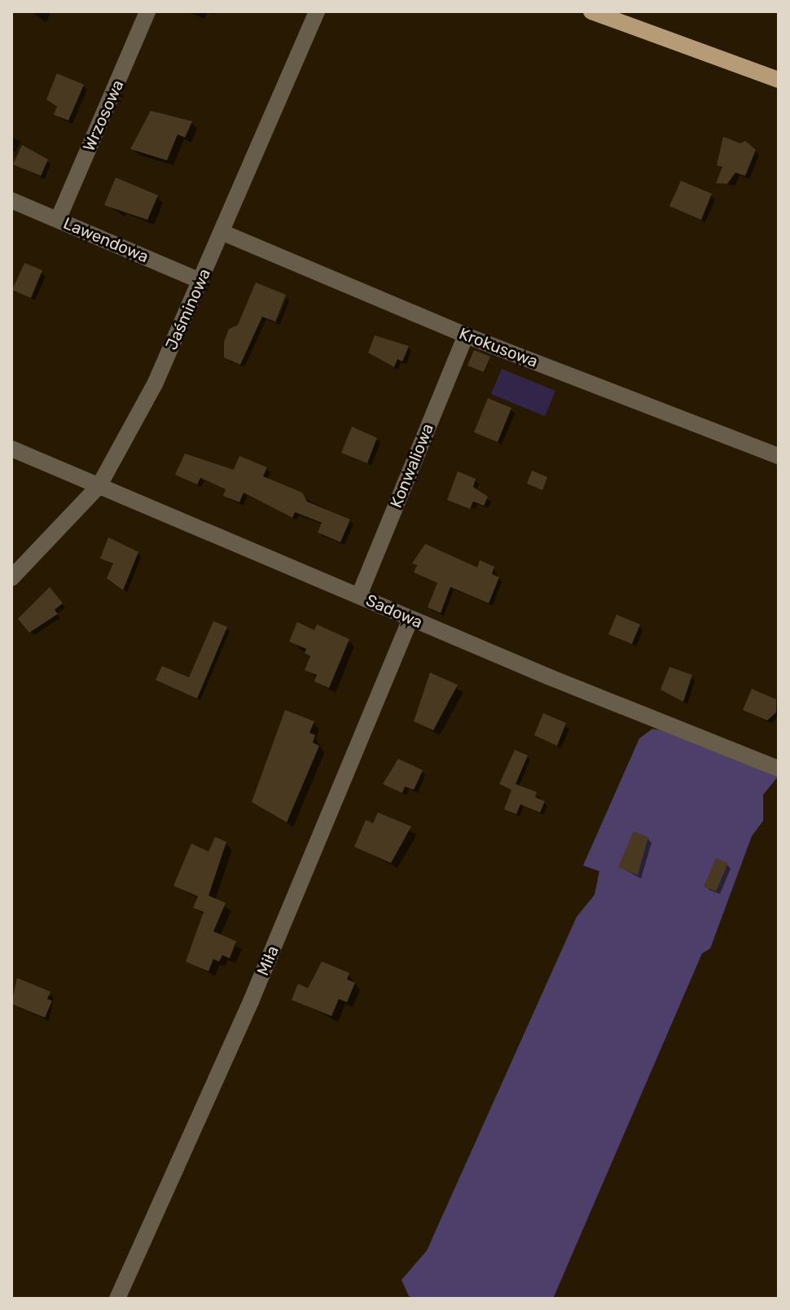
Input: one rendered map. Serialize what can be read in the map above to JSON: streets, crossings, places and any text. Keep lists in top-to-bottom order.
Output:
{
  "streets": {
    "street": [
      "Wrzosowa",
      "Lawendowa",
      "Jaśminowa",
      "Krokusowa",
      "Konwaliowa",
      "Sadowa",
      "Miła"
    ]
  },
  "crossings": [
    ["Wrzosowa", "Lawendowa"],
    ["Lawendowa", "Jaśminowa"],
    ["Jaśminowa", "Krokusowa"],
    ["Jaśminowa", "Sadowa"],
    ["Krokusowa", "Konwaliowa"],
    ["Konwaliowa", "Sadowa"],
    ["Sadowa", "Miła"]
  ]
}
